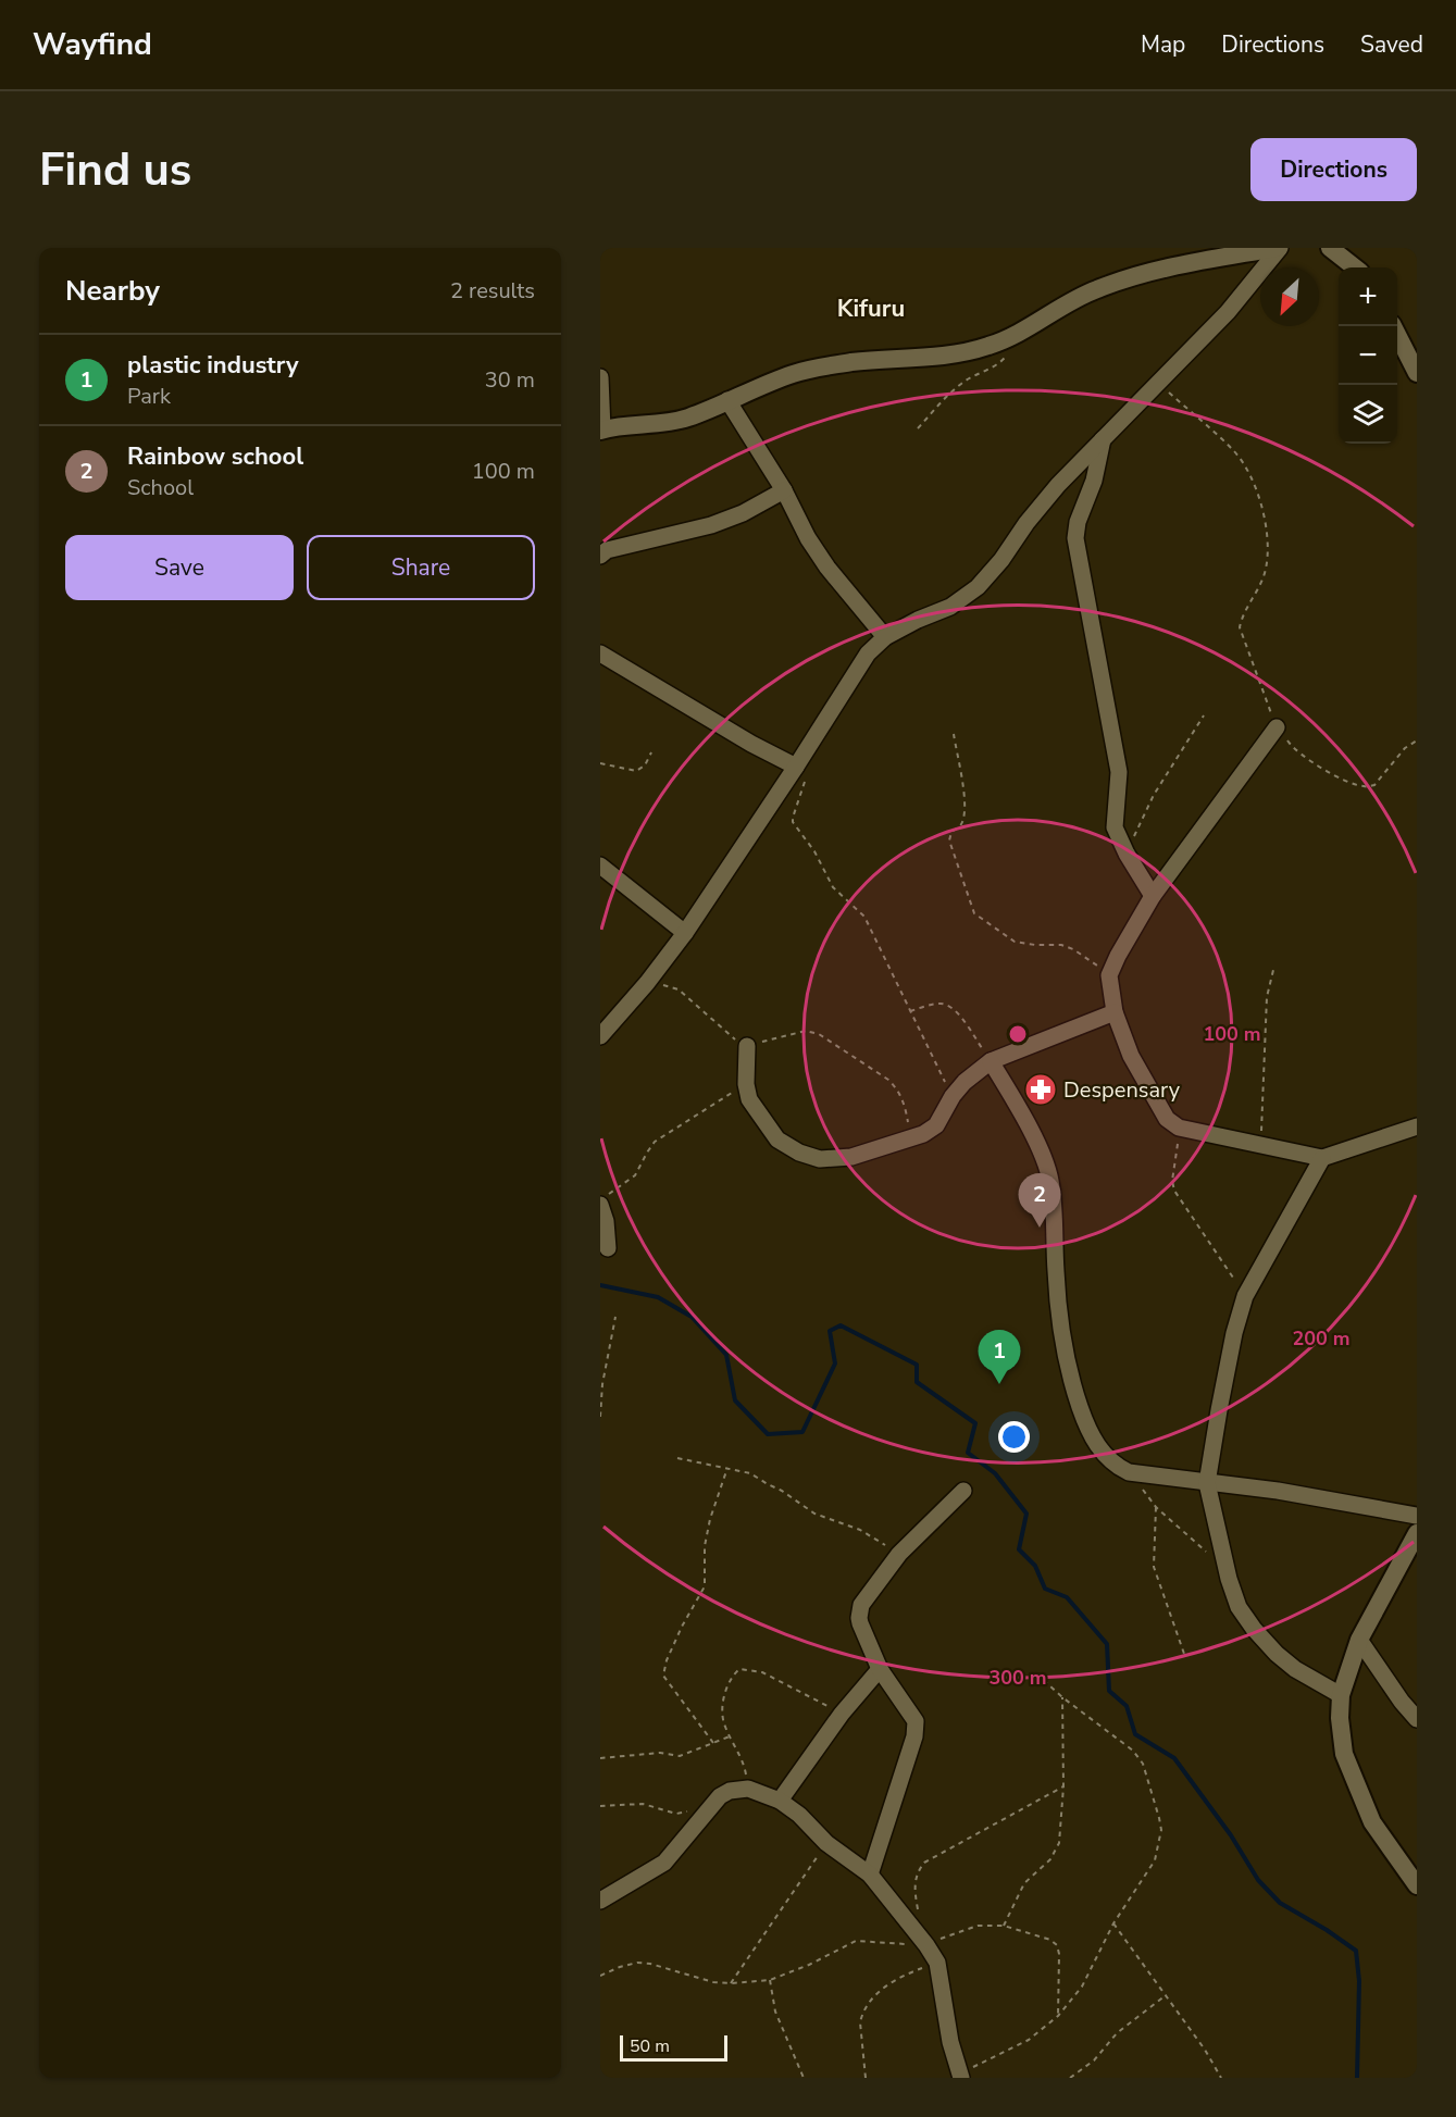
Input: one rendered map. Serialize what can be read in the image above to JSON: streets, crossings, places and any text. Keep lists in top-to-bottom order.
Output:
{
  "districts": ["Kifuru"],
  "places": {
    "pharmacy": ["Despensary"]
  },
  "scale_bar": "50 m",
  "north": "bottom left",
  "page": {
    "header": "Wayfind",
    "nav": ["Map", "Directions", "Saved"],
    "buttons": [
      "Directions",
      ["Save", "Share"]
    ],
    "title": "Find us",
    "heading": ["Nearby", "2 results"],
    "map_buttons": ["+", "−"],
    "list": [
      {
        "mark": "1",
        "name": "plastic industry",
        "note": "Park",
        "value": "30 m"
      },
      {
        "mark": "2",
        "name": "Rainbow school",
        "note": "School",
        "value": "100 m"
      }
    ],
    "pins": ["2", "1"],
    "scale": "50 m"
  },
  "rings": ["100 m", "200 m", "300 m"]
}
